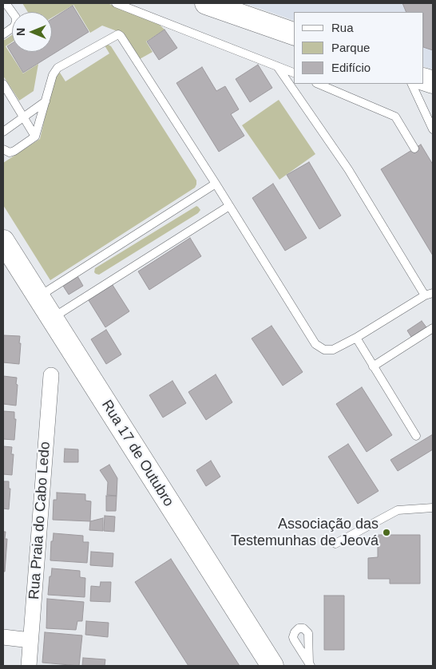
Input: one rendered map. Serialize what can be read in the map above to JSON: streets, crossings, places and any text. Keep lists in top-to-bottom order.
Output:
{
  "streets": {
    "main road": ["Rua 17 de Outubro"],
    "street": ["Rua Praia do Cabo Ledo"]
  },
  "places": ["Associação das Testemunhas de Jeová"],
  "legend": ["Rua", "Parque", "Edifício"],
  "north": "left"
}
